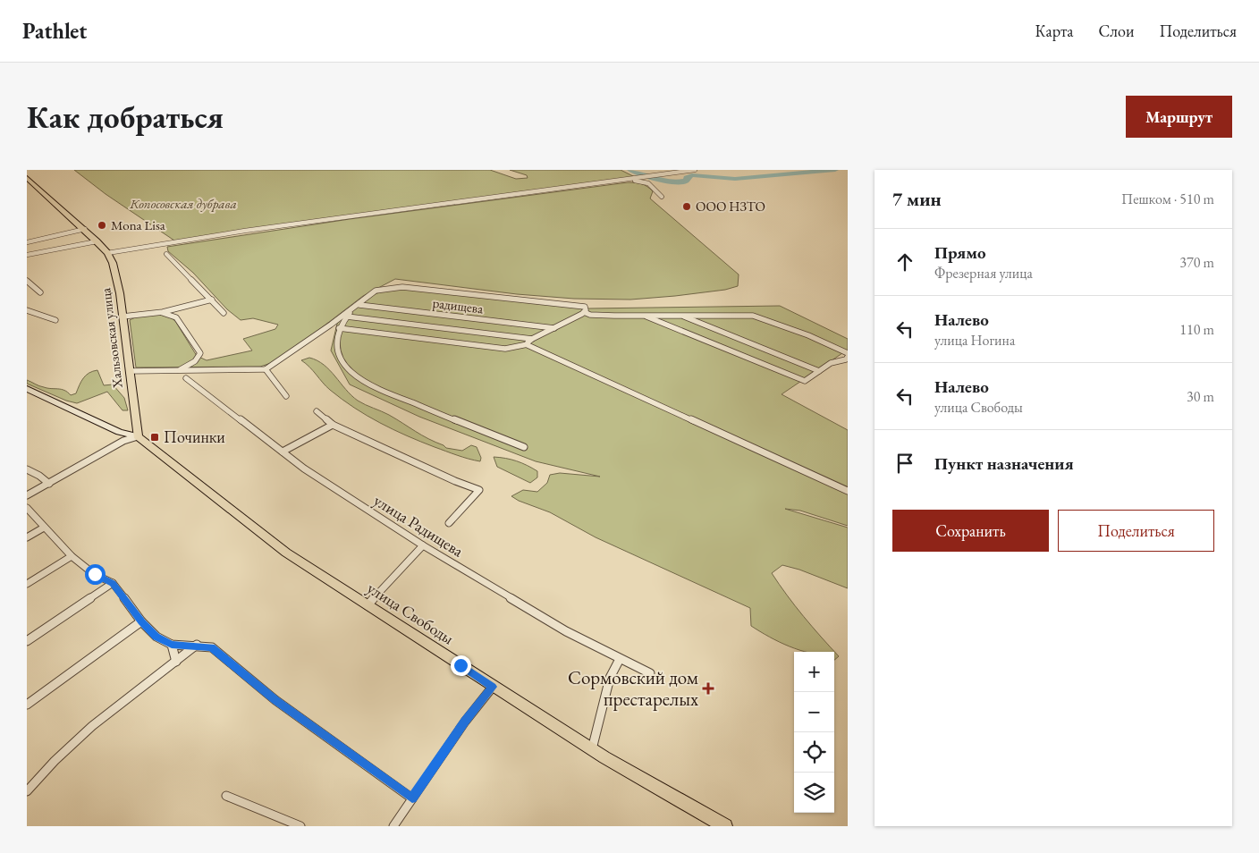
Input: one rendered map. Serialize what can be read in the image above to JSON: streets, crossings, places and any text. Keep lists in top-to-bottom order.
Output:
{
  "streets": {
    "main road": ["Хальзовская улица", "улица Свободы"],
    "street": ["радищева", "улица Радищева"]
  },
  "crossings": [
    ["Хальзовская улица", "улица Свободы"]
  ],
  "parks": ["Копосовская дубрава"],
  "places": {
    "other": ["ООО НЗТО", "Mona Lisa"],
    "transit": ["Починки"],
    "health": ["Сормовский дом престарелых"]
  },
  "page": {
    "header": "Pathlet",
    "nav": ["Карта", "Слои", "Поделиться"],
    "buttons": [
      "Маршрут",
      ["Сохранить", "Поделиться"]
    ],
    "title": "Как добраться",
    "heading": ["7 мин", "Пешком · 510 m"],
    "list": [
      ["Прямо", "Фрезерная улица", "370 m"],
      ["Налево", "улица Ногина", "110 m"],
      ["Налево", "улица Свободы", "30 m"],
      "Пункт назначения"
    ],
    "map_buttons": ["+", "−"]
  }
}
